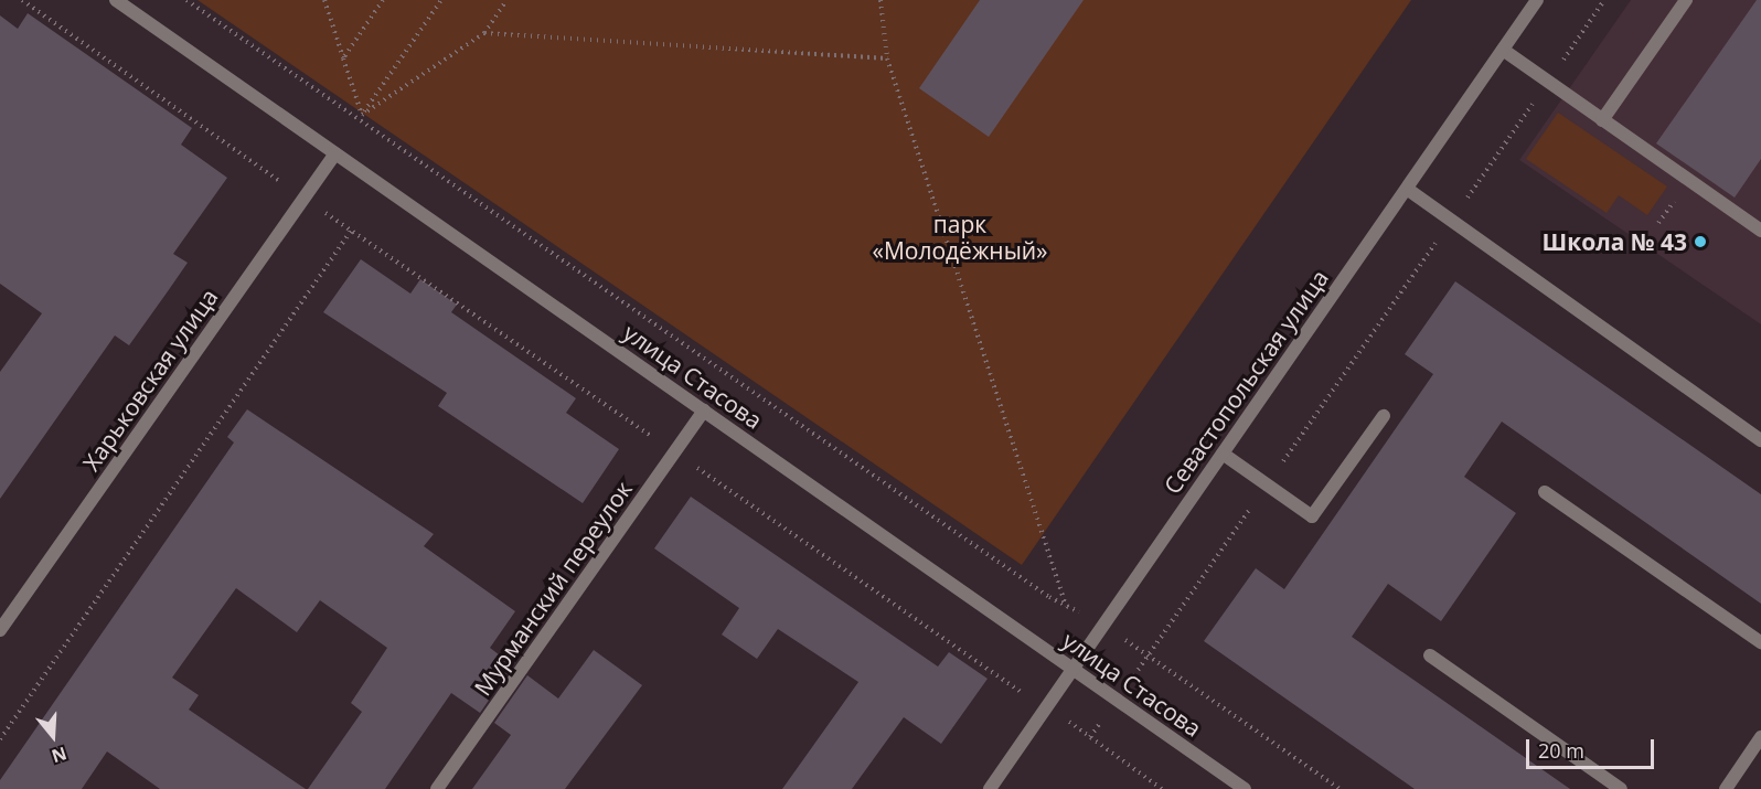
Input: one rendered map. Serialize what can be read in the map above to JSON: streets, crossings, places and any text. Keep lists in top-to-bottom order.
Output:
{
  "streets": {
    "street": [
      "улица Стасова",
      "Харьковская улица",
      "Севастопольская улица",
      "Мурманский переулок"
    ]
  },
  "crossings": [
    ["улица Стасова", "Харьковская улица"],
    ["улица Стасова", "Севастопольская улица"],
    ["улица Стасова", "Мурманский переулок"]
  ],
  "parks": ["парк «Молодёжный»"],
  "places": ["Школа № 43"],
  "scale_bar": "20 m",
  "north": "bottom"
}
